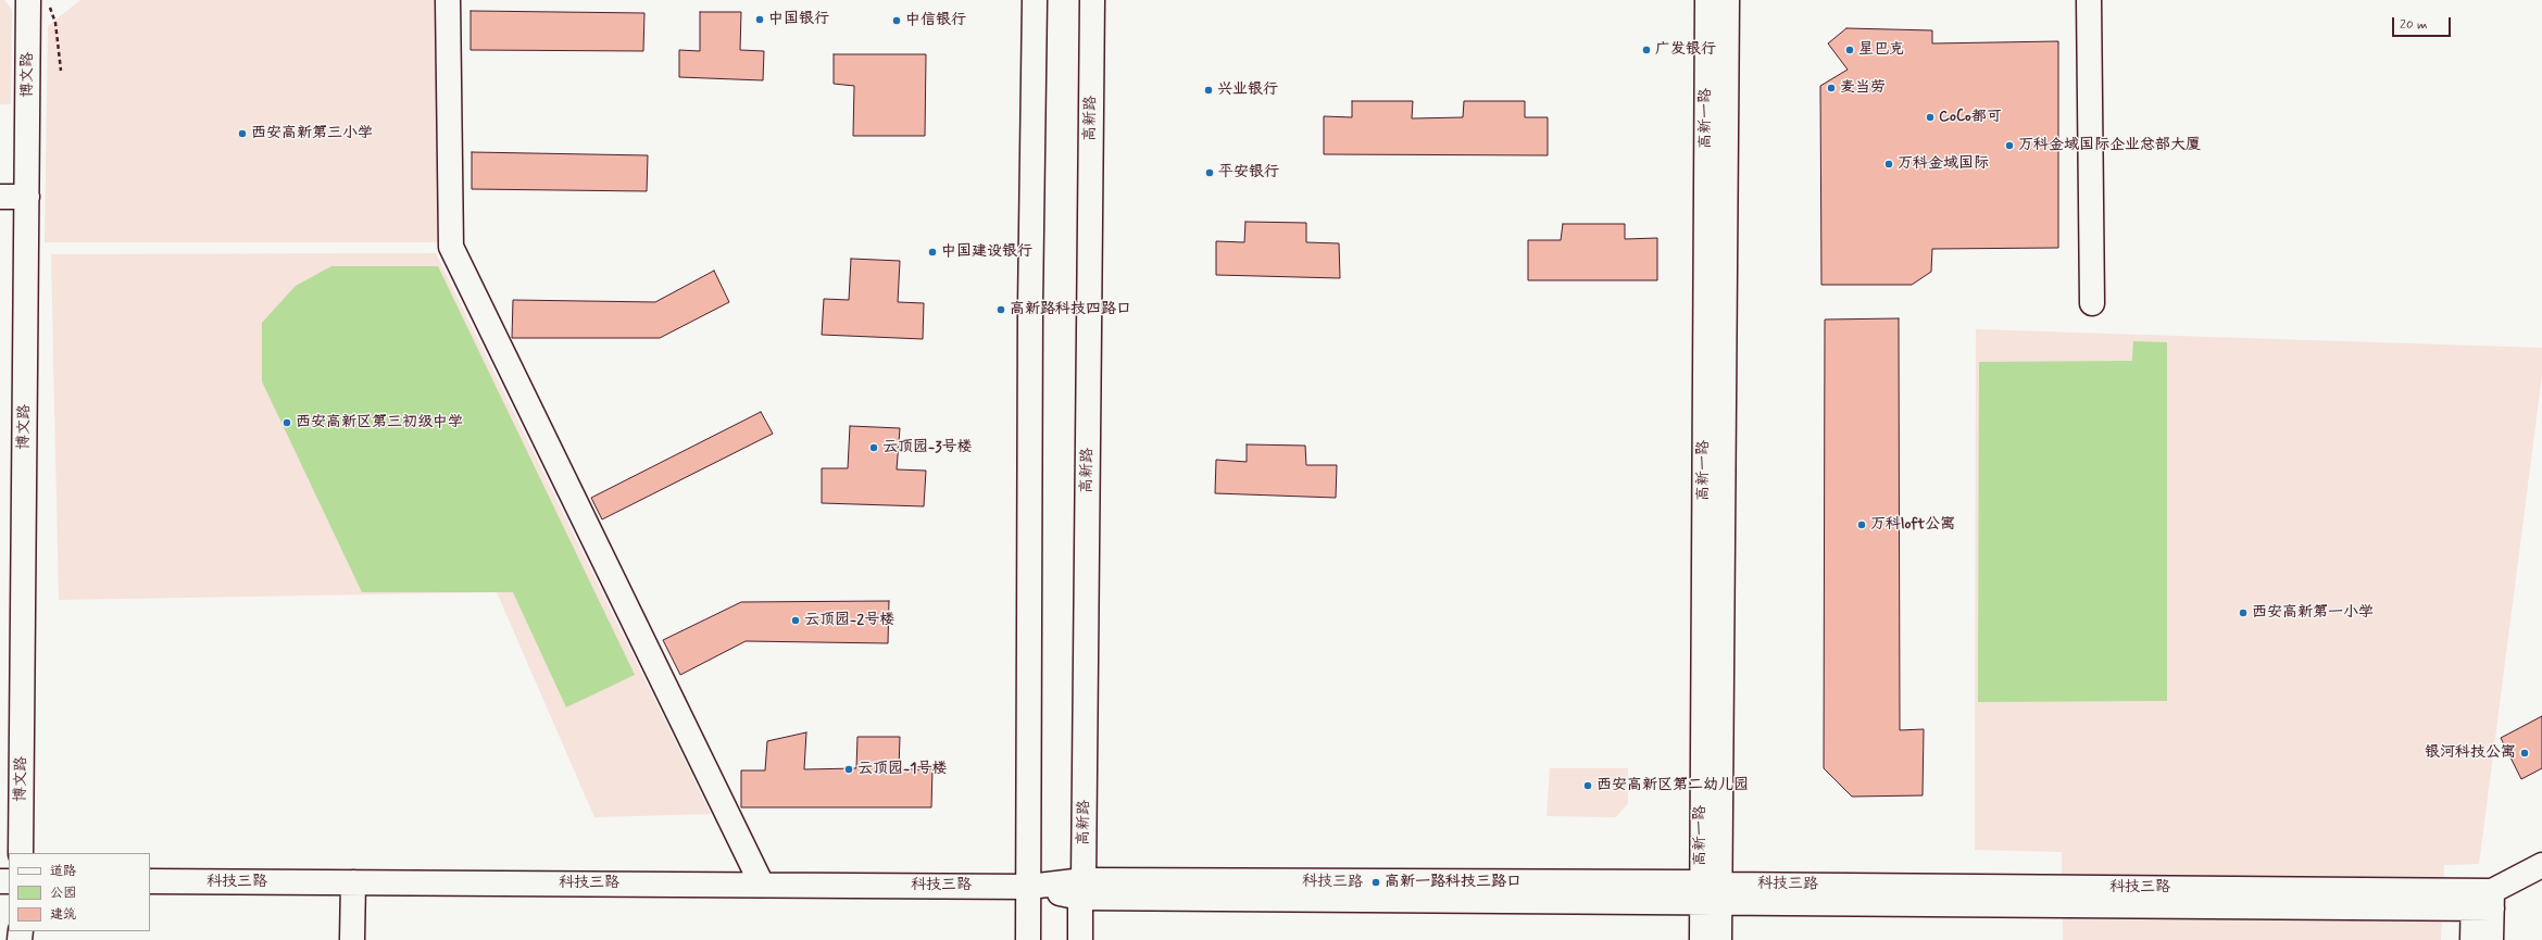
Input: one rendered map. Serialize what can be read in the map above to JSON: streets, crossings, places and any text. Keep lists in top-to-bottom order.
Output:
{
  "streets": {
    "street": [
      "博文路",
      "高新路",
      "高新一路",
      "科技三路"
    ]
  },
  "crossings": [
    ["高新路", "科技三路"],
    ["高新一路", "科技三路"]
  ],
  "places": [
    "中国银行",
    "中信银行",
    "广发银行",
    "星巴克",
    "麦当劳",
    "兴业银行",
    "CoCo都可",
    "西安高新第三小学",
    "万科金域国际企业总部大厦",
    "万科金域国际",
    "平安银行",
    "中国建设银行",
    "高新路科技四路口",
    "西安高新区第三初级中学",
    "云顶园-3号楼",
    "万科loft公寓",
    "西安高新第一小学",
    "云顶园-2号楼",
    "银河科技公寓",
    "云顶园-1号楼",
    "西安高新区第二幼儿园",
    "高新一路科技三路口"
  ],
  "legend": ["道路", "公园", "建筑"],
  "scale_bar": "20 m"
}
